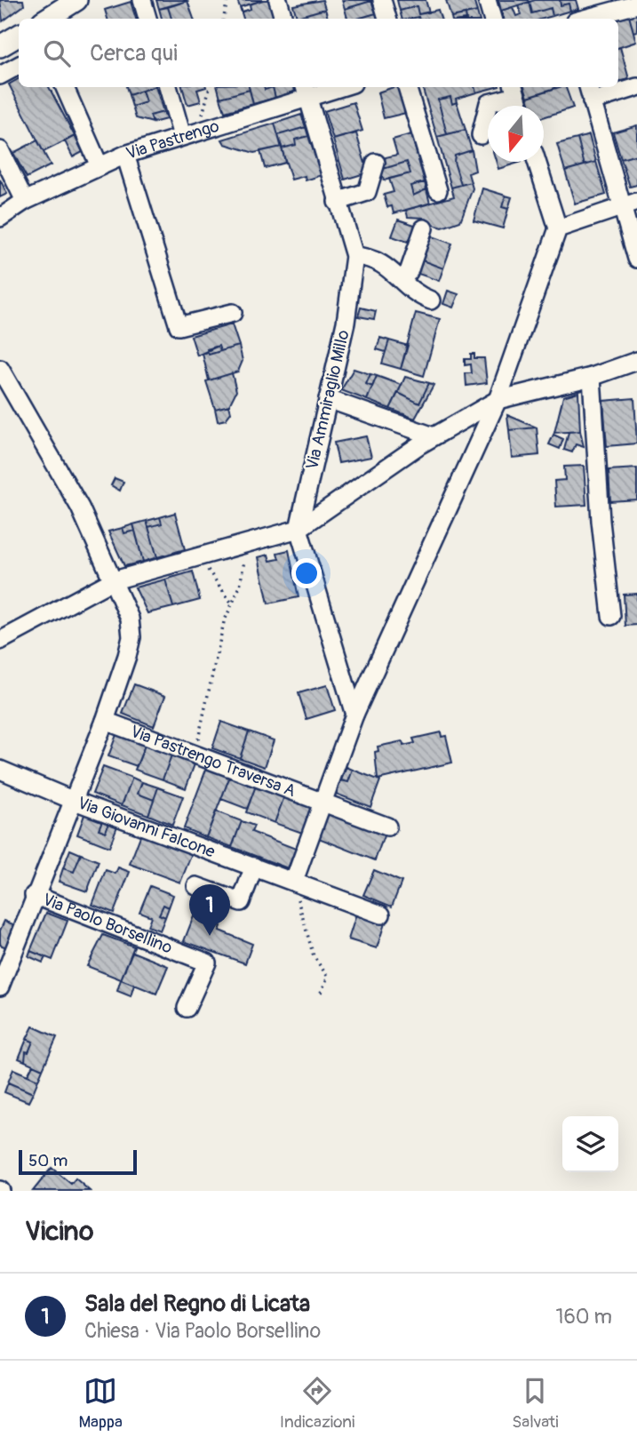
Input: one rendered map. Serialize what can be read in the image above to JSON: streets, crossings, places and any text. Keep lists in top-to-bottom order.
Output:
{
  "streets": {
    "street": [
      "Via Pastrengo",
      "Via Ammiraglio Millo",
      "Via Pastrengo Traversa A",
      "Via Giovanni Falcone",
      "Via Paolo Borsellino"
    ]
  },
  "crossings": [
    ["Via Pastrengo", "Via Ammiraglio Millo"]
  ],
  "scale_bar": "50 m",
  "north": "bottom",
  "page": {
    "search": "Cerca qui",
    "pins": "1",
    "scale": "50 m",
    "heading": "Vicino",
    "list": [
      {
        "mark": "1",
        "name": "Sala del Regno di Licata",
        "note": "Chiesa · Via Paolo Borsellino",
        "value": "160 m"
      }
    ],
    "nav": ["Mappa", "Indicazioni", "Salvati"]
  }
}
